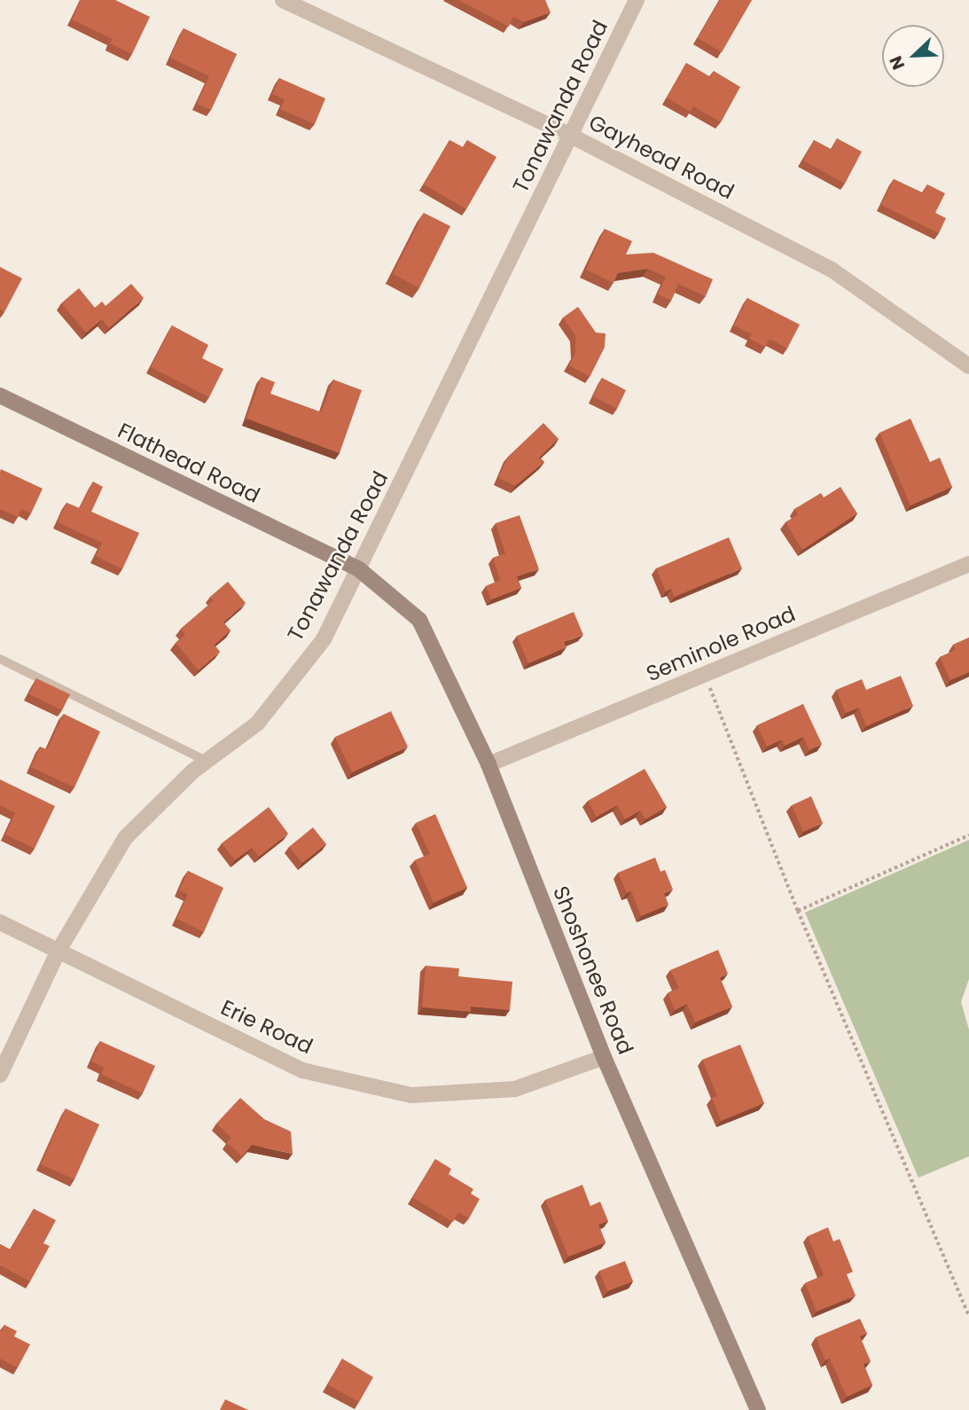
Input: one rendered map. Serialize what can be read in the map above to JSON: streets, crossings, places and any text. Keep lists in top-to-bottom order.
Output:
{
  "streets": {
    "street": [
      "Tonawanda Road",
      "Gayhead Road",
      "Flathead Road",
      "Seminole Road",
      "Shoshonee Road",
      "Erie Road"
    ]
  },
  "crossings": [
    ["Tonawanda Road", "Gayhead Road"],
    ["Tonawanda Road", "Flathead Road"],
    ["Tonawanda Road", "Shoshonee Road"],
    ["Tonawanda Road", "Erie Road"],
    ["Flathead Road", "Shoshonee Road"],
    ["Seminole Road", "Shoshonee Road"],
    ["Shoshonee Road", "Erie Road"]
  ],
  "north": "bottom left"
}
